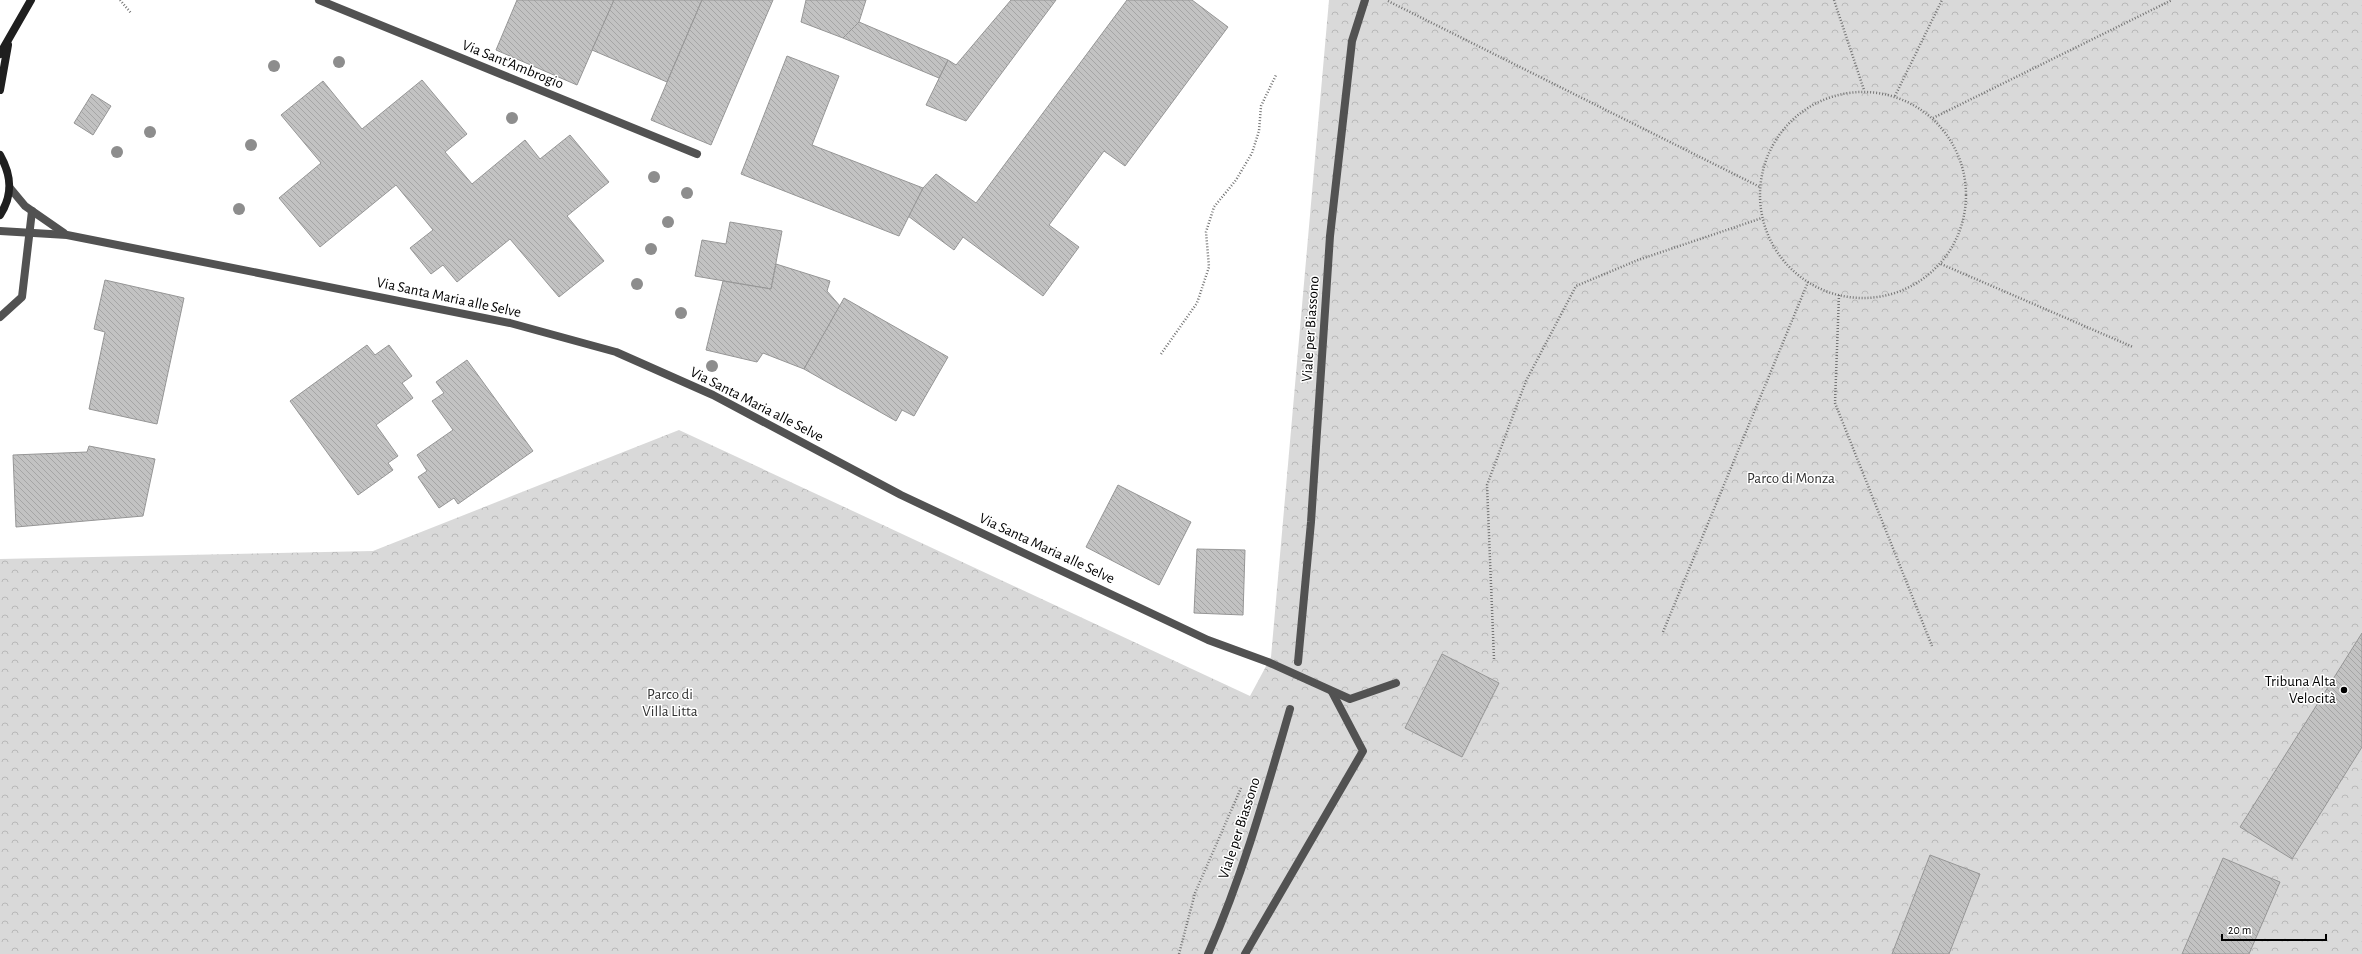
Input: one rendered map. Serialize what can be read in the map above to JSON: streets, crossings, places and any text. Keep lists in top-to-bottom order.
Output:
{
  "streets": {
    "street": ["Via Sant'Ambrogio", "Via Santa Maria alle Selve", "Viale per Biassono"]
  },
  "parks": ["Parco di Monza", "Parco di Villa Litta"],
  "places": ["Tribuna Alta Velocità"],
  "scale_bar": "20 m"
}
